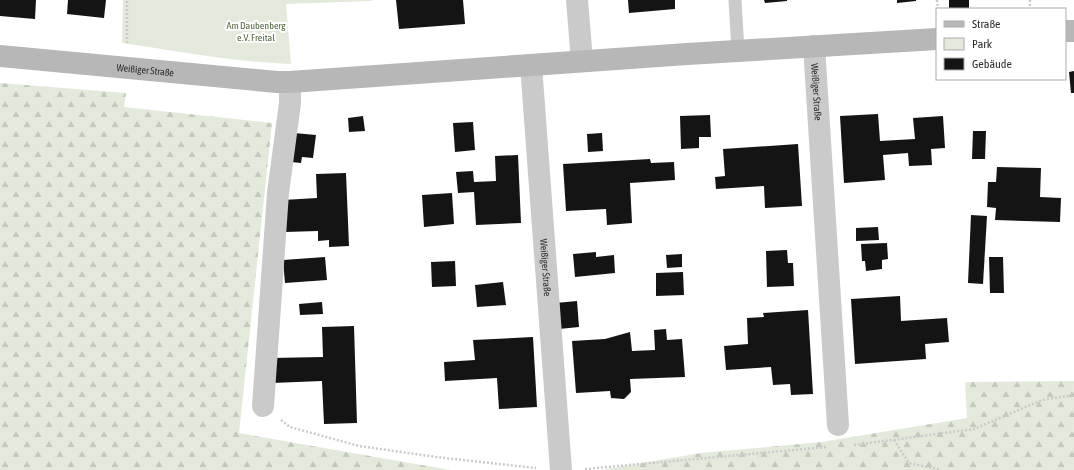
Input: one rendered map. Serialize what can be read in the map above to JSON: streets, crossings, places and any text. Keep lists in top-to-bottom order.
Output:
{
  "streets": {
    "street": ["Weißiger Straße"]
  },
  "parks": ["Am Daubenberg e.V. Freital"],
  "legend": ["Straße", "Park", "Gebäude"]
}
